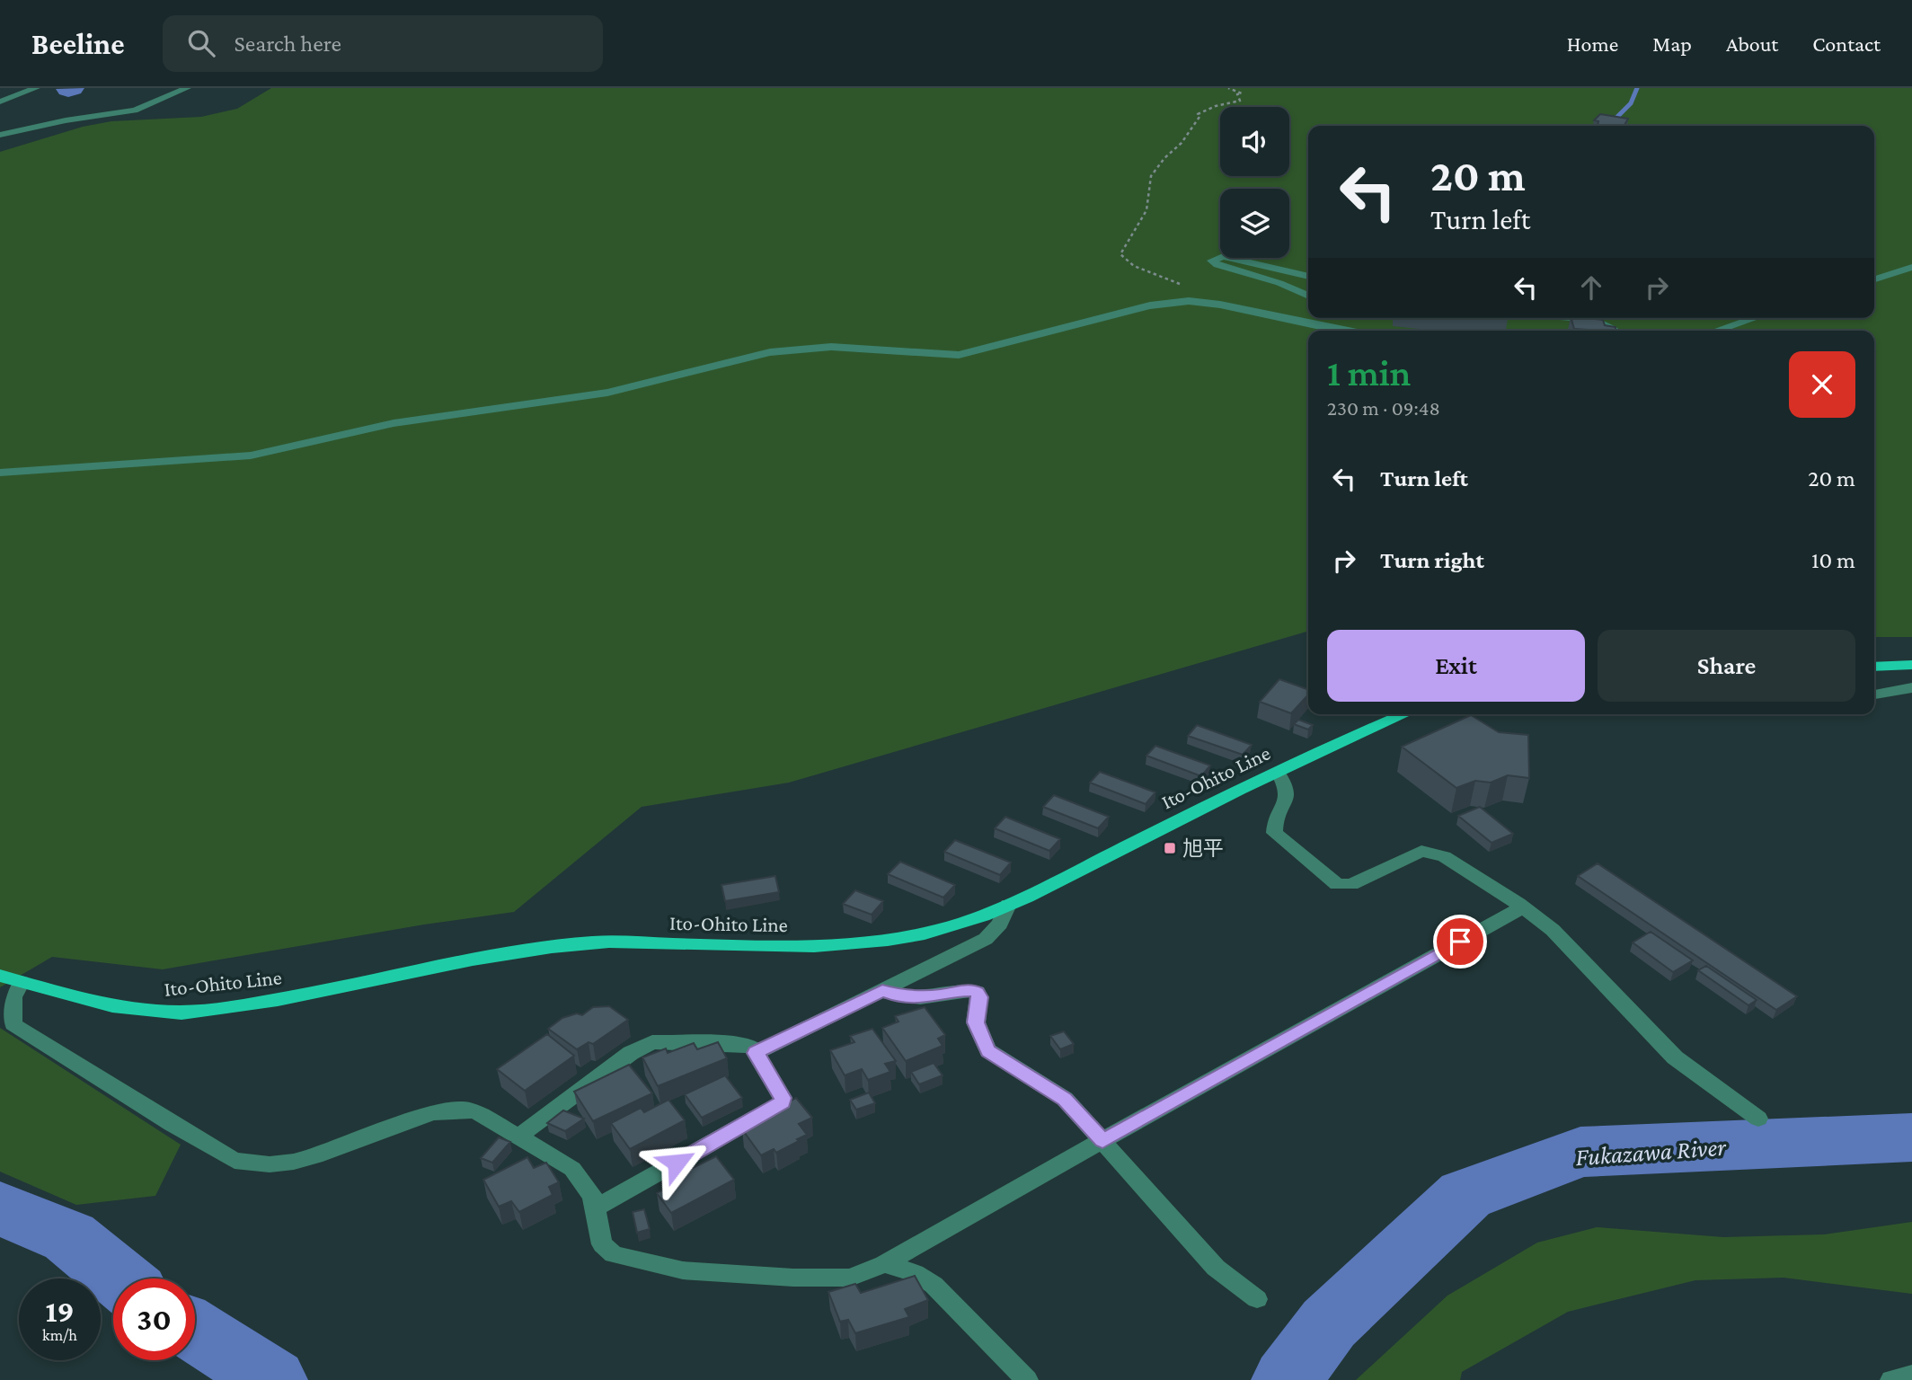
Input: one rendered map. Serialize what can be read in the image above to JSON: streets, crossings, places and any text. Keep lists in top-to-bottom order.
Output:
{
  "streets": {
    "main road": ["Ito-Ohito Line"]
  },
  "water": ["Fukazawa River"],
  "places": {
    "transit": ["旭平"]
  },
  "page": {
    "header": "Beeline",
    "search": "Search here",
    "nav": [
      "Home",
      "Map",
      "About",
      "Contact"
    ],
    "turn": ["20 m", "Turn left"],
    "heading": ["1 min", "230 m · 09:48"],
    "list": [
      {
        "name": "Turn left",
        "value": "20 m"
      },
      {
        "name": "Turn right",
        "value": "10 m"
      }
    ],
    "buttons": ["Exit", "Share"],
    "speed": "19 km/h",
    "limit": "30"
  }
}
